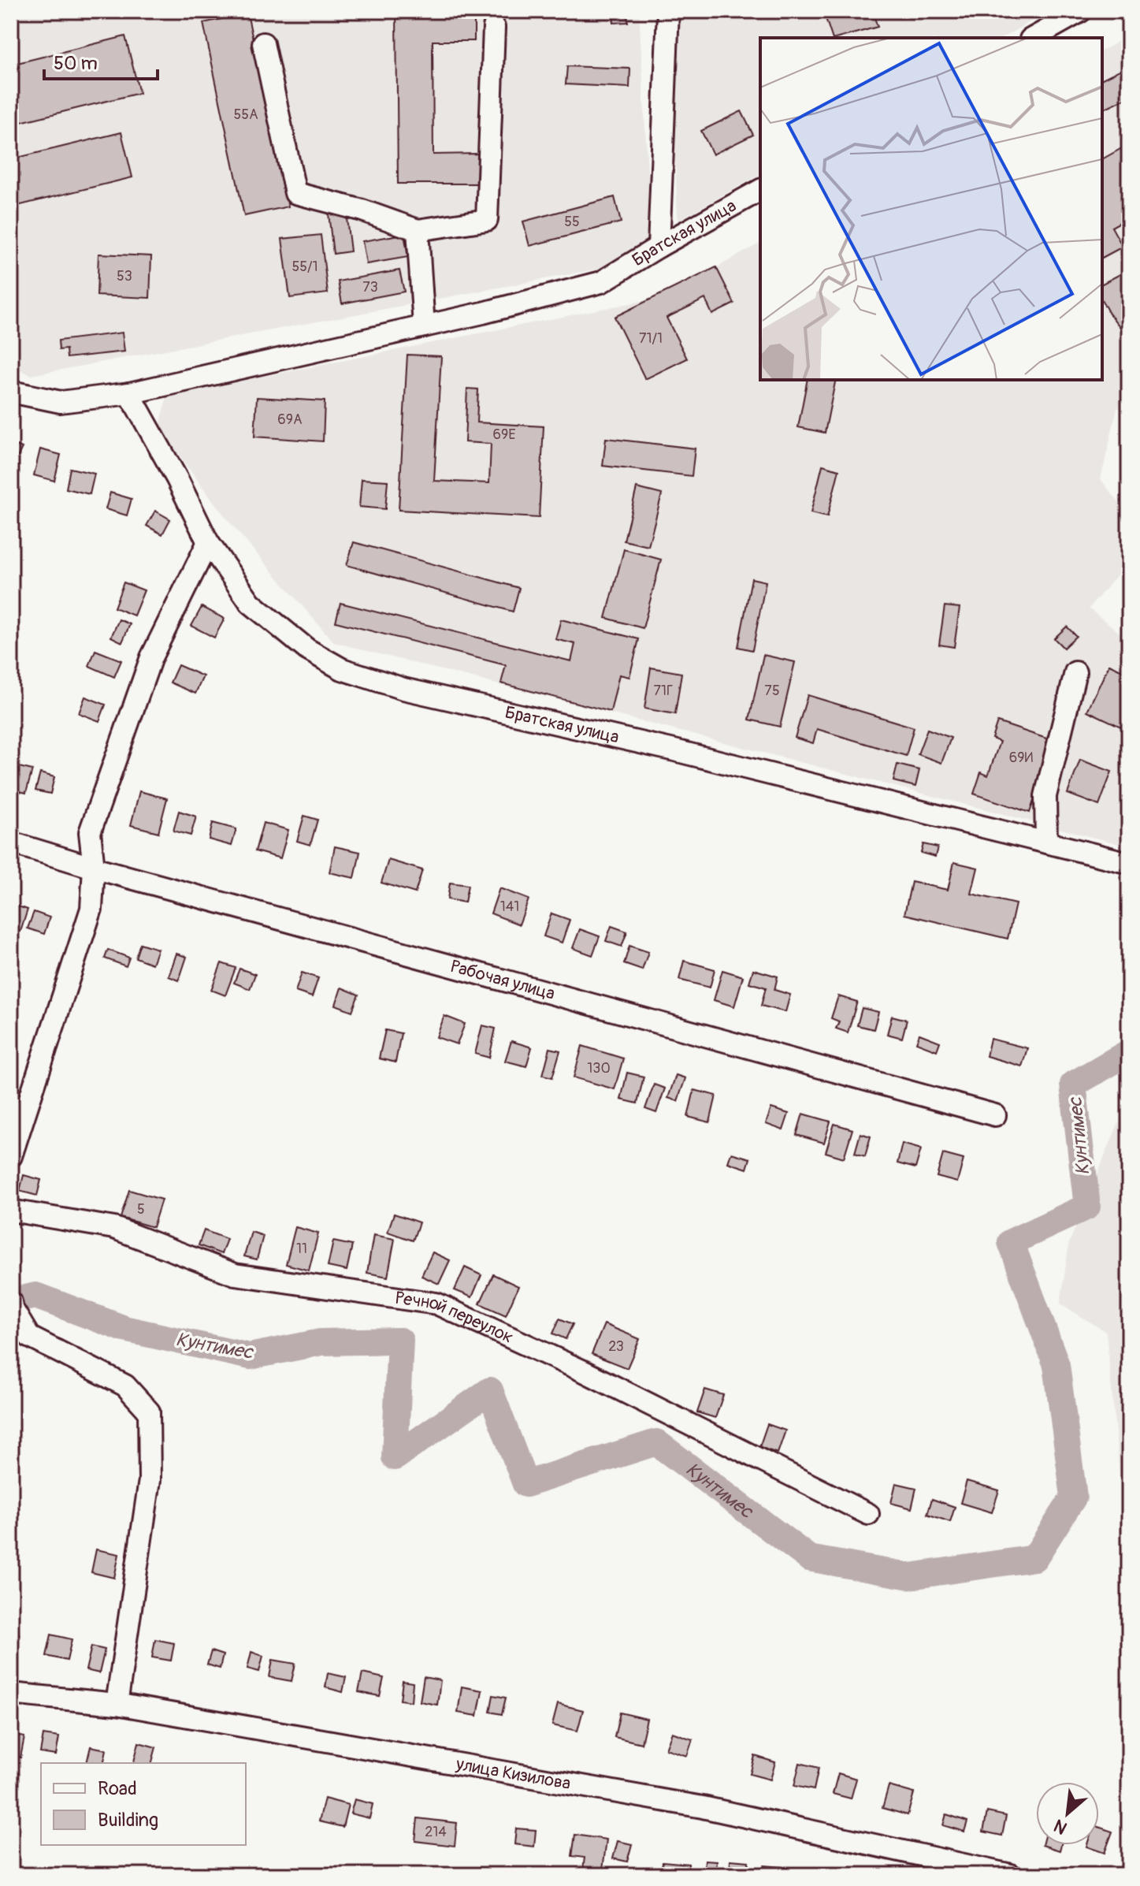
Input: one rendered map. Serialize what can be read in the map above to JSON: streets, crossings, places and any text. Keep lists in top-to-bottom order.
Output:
{
  "streets": {
    "street": [
      "Братская улица",
      "Рабочая улица",
      "Речной переулок",
      "улица Кизилова"
    ]
  },
  "water": ["Кунтимес"],
  "house_numbers": [
    "55А",
    "55",
    "55/1",
    "53",
    "73",
    "71/1",
    "69А",
    "69Е",
    "71Г",
    "75",
    "69И",
    "141",
    "130",
    "5",
    "11",
    "23",
    "214"
  ],
  "legend": ["Road", "Building"],
  "scale_bar": "50 m",
  "north": "bottom left"
}
